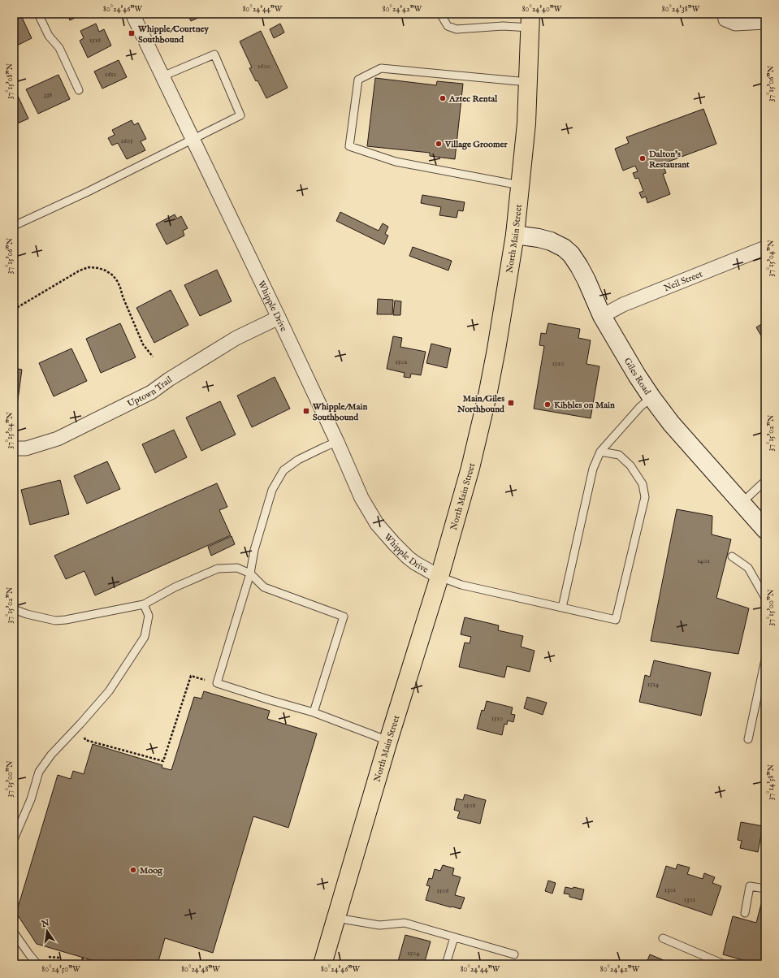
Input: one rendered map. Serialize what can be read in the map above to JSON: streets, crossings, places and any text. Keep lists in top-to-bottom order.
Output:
{
  "streets": {
    "main road": ["North Main Street"],
    "street": [
      "Neil Street",
      "Whipple Drive",
      "Giles Road",
      "Uptown Trail"
    ]
  },
  "crossings": [
    ["North Main Street", "Whipple Drive"],
    ["North Main Street", "Giles Road"],
    ["Neil Street", "Giles Road"],
    ["Whipple Drive", "Uptown Trail"]
  ],
  "places": {
    "transit": ["Whipple/Courtney Southbound", "Main/Giles Northbound", "Whipple/Main Southbound"],
    "other": [
      "Aztec Rental",
      "Village Groomer",
      "Dalton's Restaurant",
      "Kibbles on Main",
      "Moog"
    ]
  },
  "house_numbers": [
    "1516",
    "1600",
    "1611",
    "338",
    "1605",
    "1502",
    "1520",
    "1401",
    "1514",
    "1510",
    "1508",
    "1301",
    "1506",
    "1301",
    "1504"
  ],
  "north": "top",
  "coordinates": [
    "80°24'46\"W",
    "80°24'44\"W",
    "80°24'42\"W",
    "80°24'40\"W",
    "80°24'38\"W",
    "37°15'08\"N",
    "37°15'06\"N",
    "37°15'04\"N",
    "37°15'02\"N",
    "37°15'00\"N",
    "37°14'58\"N",
    "80°24'50\"W",
    "80°24'48\"W"
  ]
}
